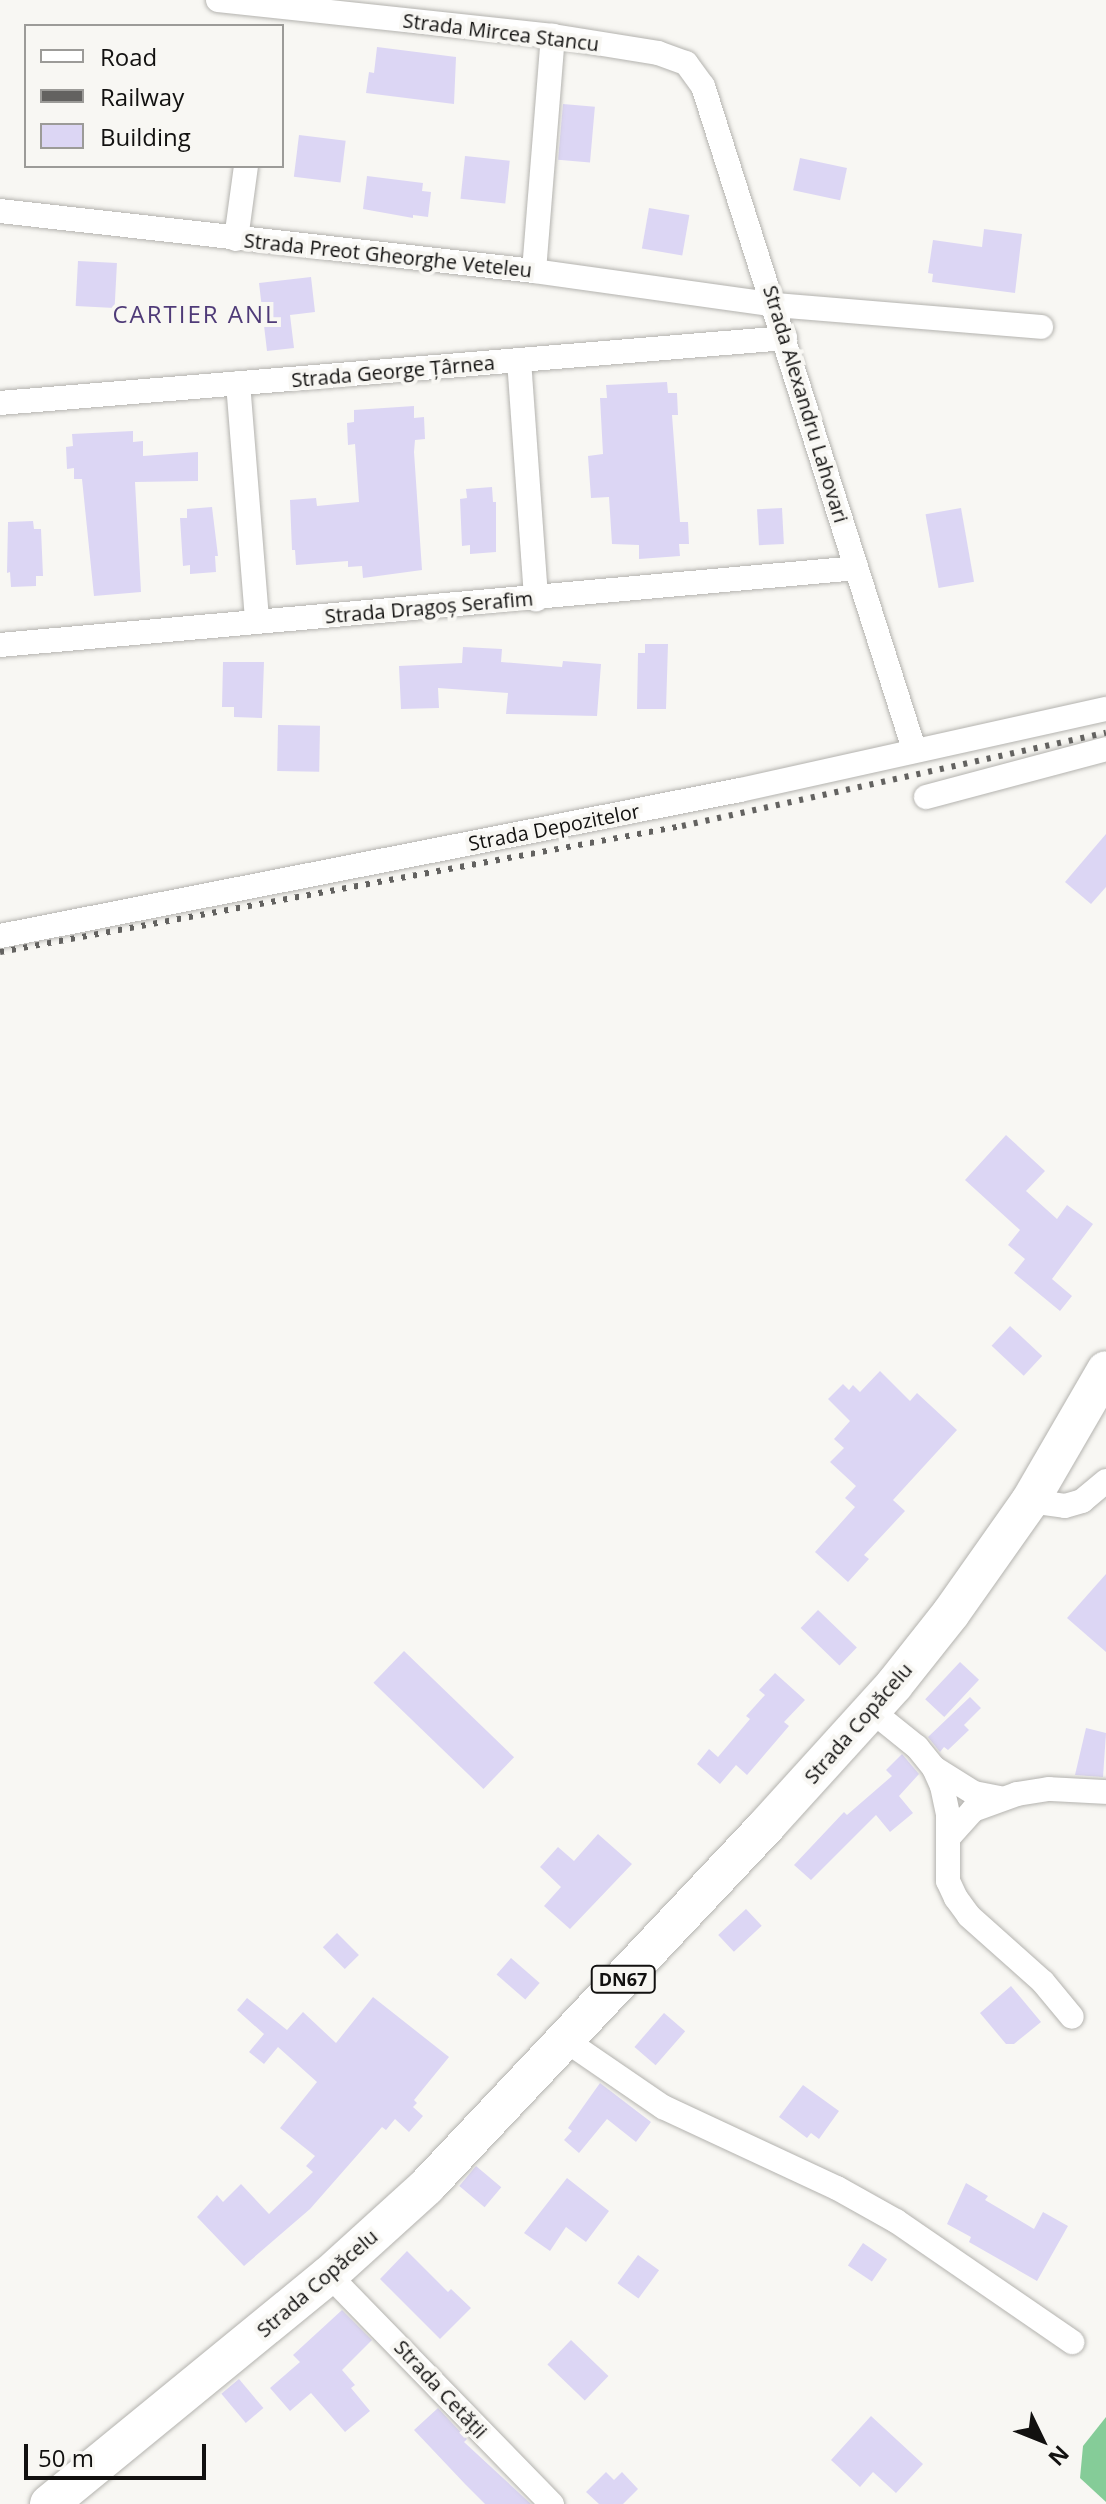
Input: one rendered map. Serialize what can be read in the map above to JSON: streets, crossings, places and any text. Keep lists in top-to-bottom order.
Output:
{
  "streets": {
    "main road": ["Strada Copăcelu", "DN67"],
    "street": [
      "Strada Mircea Stancu",
      "Strada Preot Gheorghe Veteleu",
      "Strada George Țârnea",
      "Strada Alexandru Lahovari",
      "Strada Dragoș Serafim",
      "Strada Depozitelor",
      "Strada Cetății"
    ]
  },
  "crossings": [
    ["Strada Mircea Stancu", "Strada Alexandru Lahovari"],
    ["Strada Preot Gheorghe Veteleu", "Strada Alexandru Lahovari"],
    ["Strada George Țârnea", "Strada Alexandru Lahovari"],
    ["Strada Alexandru Lahovari", "Strada Dragoș Serafim"],
    ["Strada Alexandru Lahovari", "Strada Depozitelor"],
    ["Strada Copăcelu", "Strada Cetății"]
  ],
  "districts": ["CARTIER ANL"],
  "legend": ["Road", "Railway", "Building"],
  "scale_bar": "50 m",
  "north": "bottom right"
}
